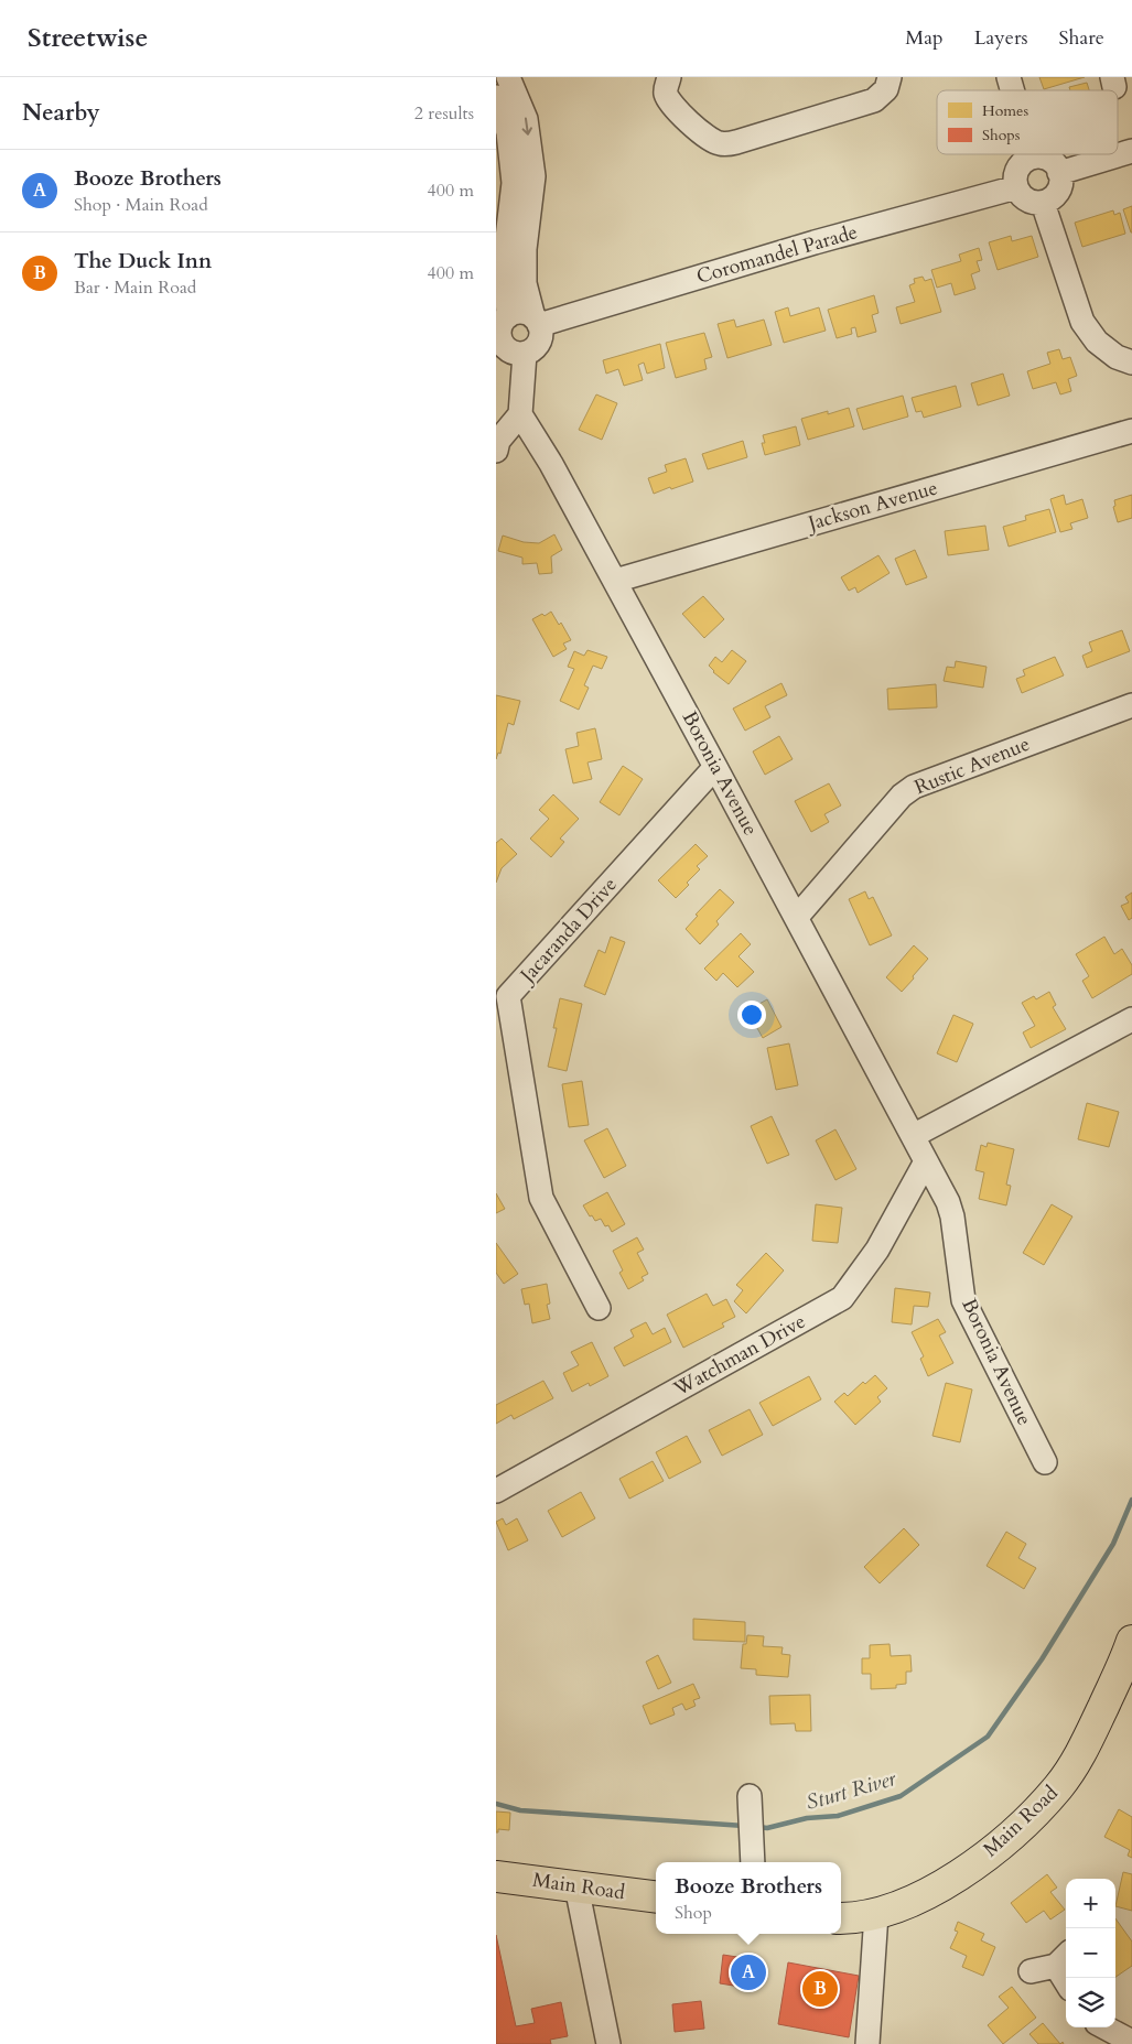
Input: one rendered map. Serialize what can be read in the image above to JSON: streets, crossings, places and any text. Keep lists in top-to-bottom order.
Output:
{
  "streets": {
    "main road": ["Main Road"],
    "street": [
      "Coromandel Parade",
      "Jackson Avenue",
      "Rustic Avenue",
      "Boronia Avenue",
      "Jacaranda Drive",
      "Watchman Drive"
    ]
  },
  "crossings": [
    ["Jackson Avenue", "Boronia Avenue"],
    ["Rustic Avenue", "Boronia Avenue"],
    ["Boronia Avenue", "Jacaranda Drive"],
    ["Boronia Avenue", "Watchman Drive"]
  ],
  "water": ["Sturt River"],
  "legend": ["Homes", "Shops"],
  "page": {
    "header": "Streetwise",
    "nav": ["Map", "Layers", "Share"],
    "heading": ["Nearby", "2 results"],
    "list": [
      {
        "mark": "A",
        "name": "Booze Brothers",
        "note": "Shop · Main Road",
        "value": "400 m"
      },
      {
        "mark": "B",
        "name": "The Duck Inn",
        "note": "Bar · Main Road",
        "value": "400 m"
      }
    ],
    "popup": ["Booze Brothers", "Shop"],
    "map_buttons": ["+", "−"],
    "pins": ["A", "B"]
  }
}
